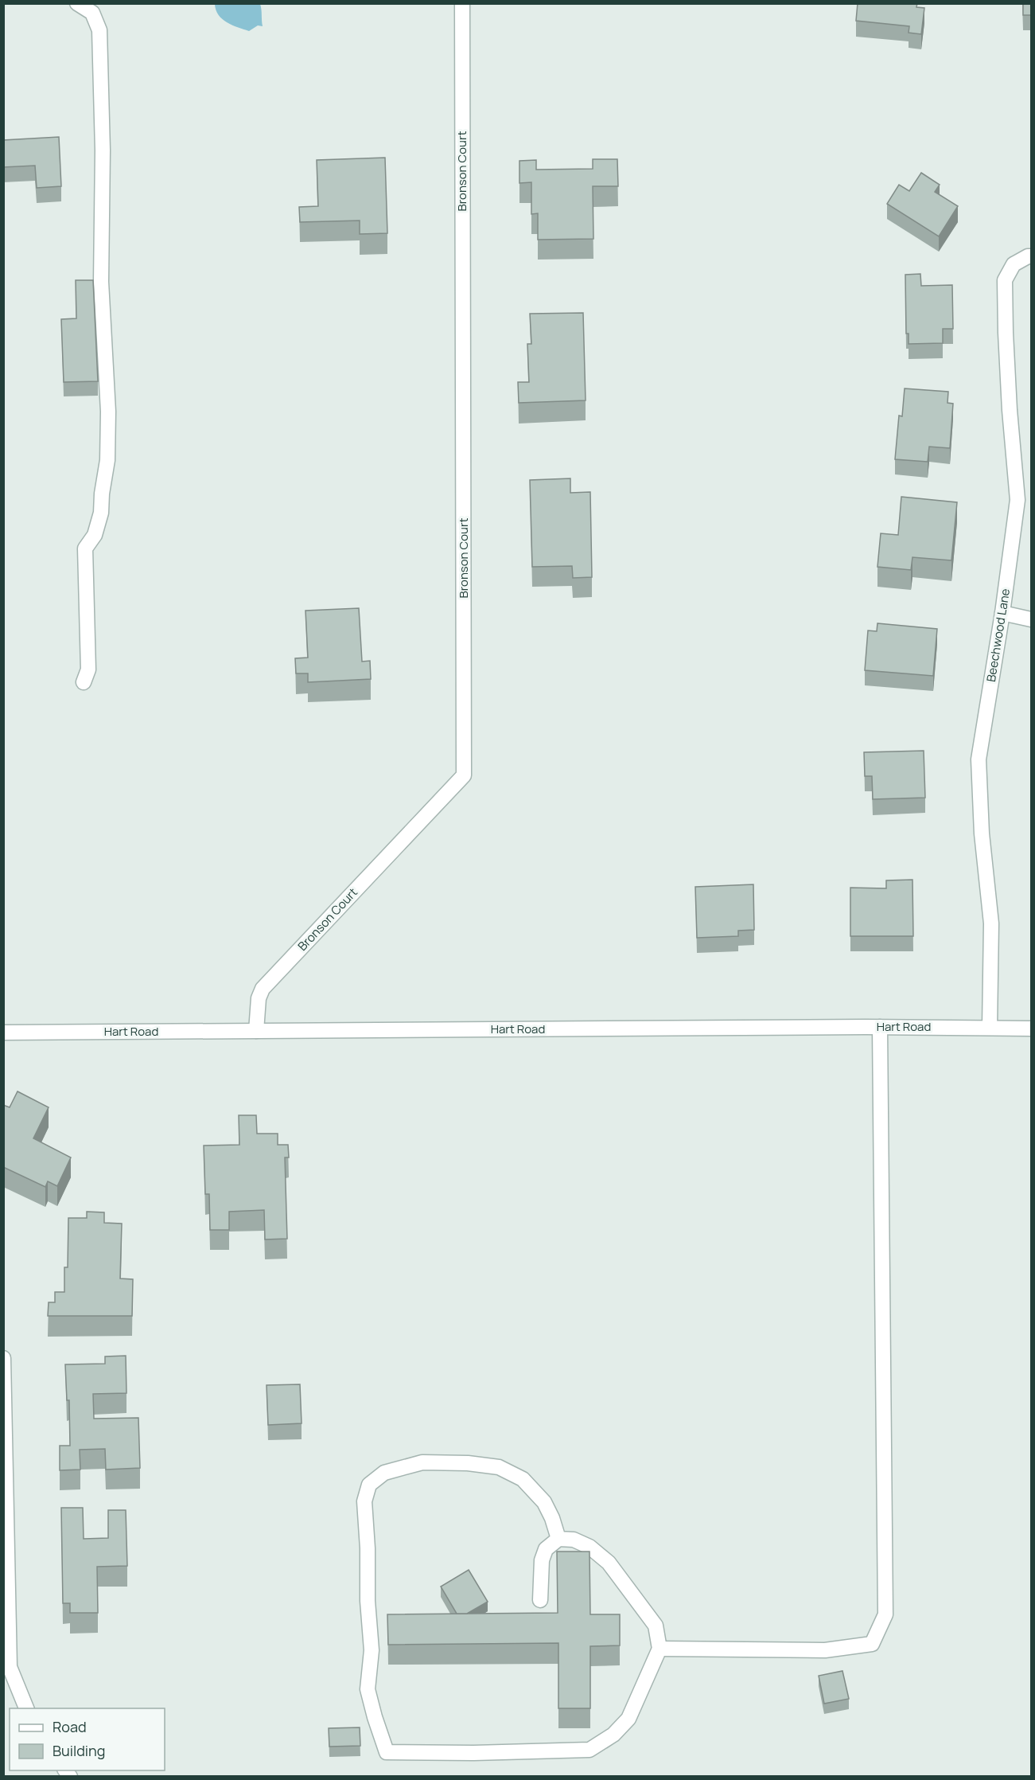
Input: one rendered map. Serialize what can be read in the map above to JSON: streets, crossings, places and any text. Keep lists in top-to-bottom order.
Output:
{
  "streets": {
    "street": ["Bronson Court", "Beechwood Lane", "Hart Road"]
  },
  "crossings": [
    ["Bronson Court", "Hart Road"],
    ["Beechwood Lane", "Hart Road"]
  ],
  "legend": ["Road", "Building"]
}
